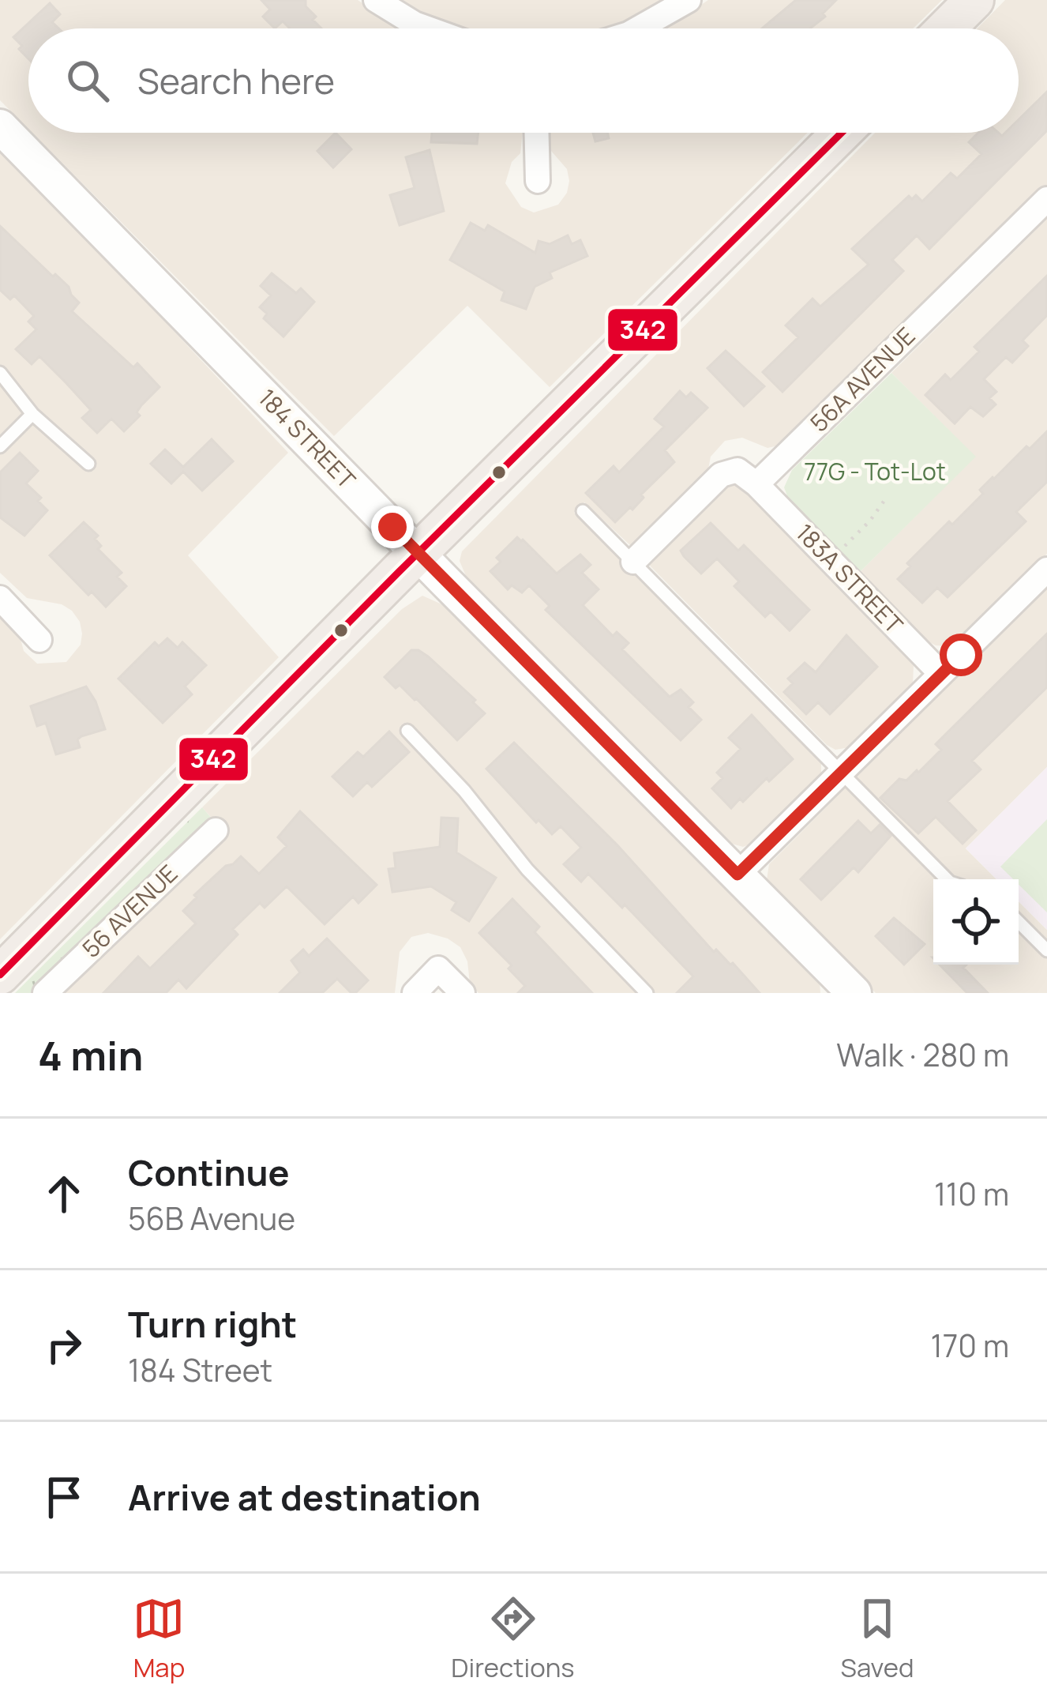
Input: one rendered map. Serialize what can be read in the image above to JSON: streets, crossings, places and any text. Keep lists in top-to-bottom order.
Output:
{
  "streets": {
    "highway": ["56 AVENUE"],
    "main road": ["184 STREET"],
    "street": ["56A AVENUE", "183A STREET"]
  },
  "crossings": [
    ["56A AVENUE", "183A STREET"],
    ["184 STREET", "56 AVENUE"]
  ],
  "parks": ["77G - Tot-Lot"],
  "lines": ["transit line 342"],
  "page": {
    "search": "Search here",
    "heading": ["4 min", "Walk · 280 m"],
    "list": [
      ["Continue", "56B Avenue", "110 m"],
      ["Turn right", "184 Street", "170 m"],
      "Arrive at destination"
    ],
    "nav": ["Map", "Directions", "Saved"]
  }
}
